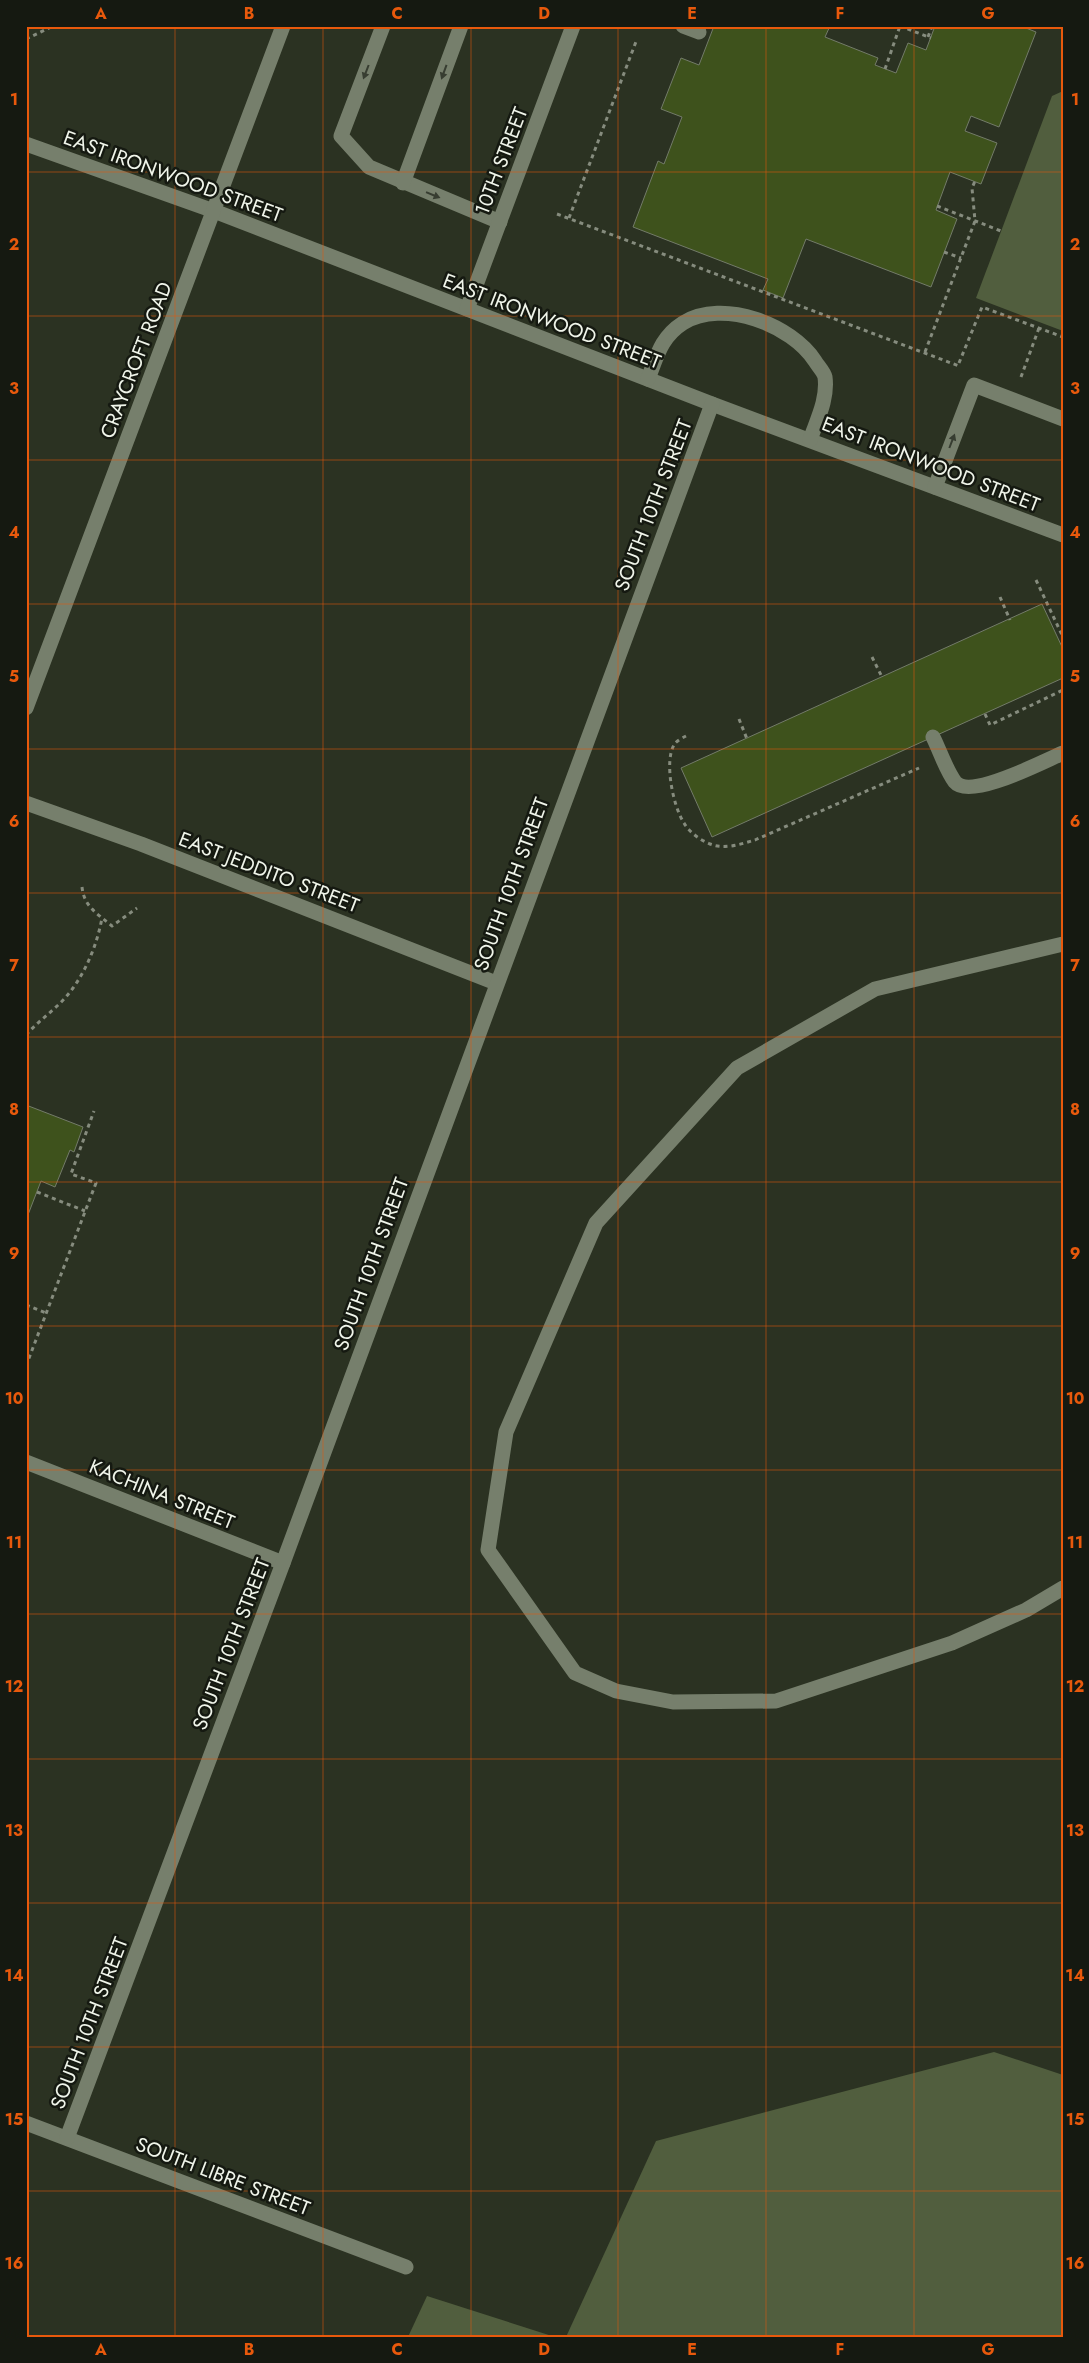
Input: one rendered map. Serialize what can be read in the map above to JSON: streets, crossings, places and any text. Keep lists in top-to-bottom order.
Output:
{
  "streets": {
    "street": [
      "10TH STREET",
      "EAST IRONWOOD STREET",
      "CRAYCROFT ROAD",
      "SOUTH 10TH STREET",
      "EAST JEDDITO STREET",
      "KACHINA STREET",
      "SOUTH LIBRE STREET"
    ]
  },
  "crossings": [
    ["10TH STREET", "EAST IRONWOOD STREET"],
    ["EAST IRONWOOD STREET", "CRAYCROFT ROAD"],
    ["EAST IRONWOOD STREET", "SOUTH 10TH STREET"],
    ["SOUTH 10TH STREET", "EAST JEDDITO STREET"],
    ["SOUTH 10TH STREET", "KACHINA STREET"],
    ["SOUTH 10TH STREET", "SOUTH LIBRE STREET"]
  ],
  "grid": {
    "columns": [
      "A",
      "B",
      "C",
      "D",
      "E",
      "F",
      "G"
    ],
    "rows": [
      "1",
      "2",
      "3",
      "4",
      "5",
      "6",
      "7",
      "8",
      "9",
      "10",
      "11",
      "12",
      "13",
      "14",
      "15",
      "16"
    ]
  }
}
